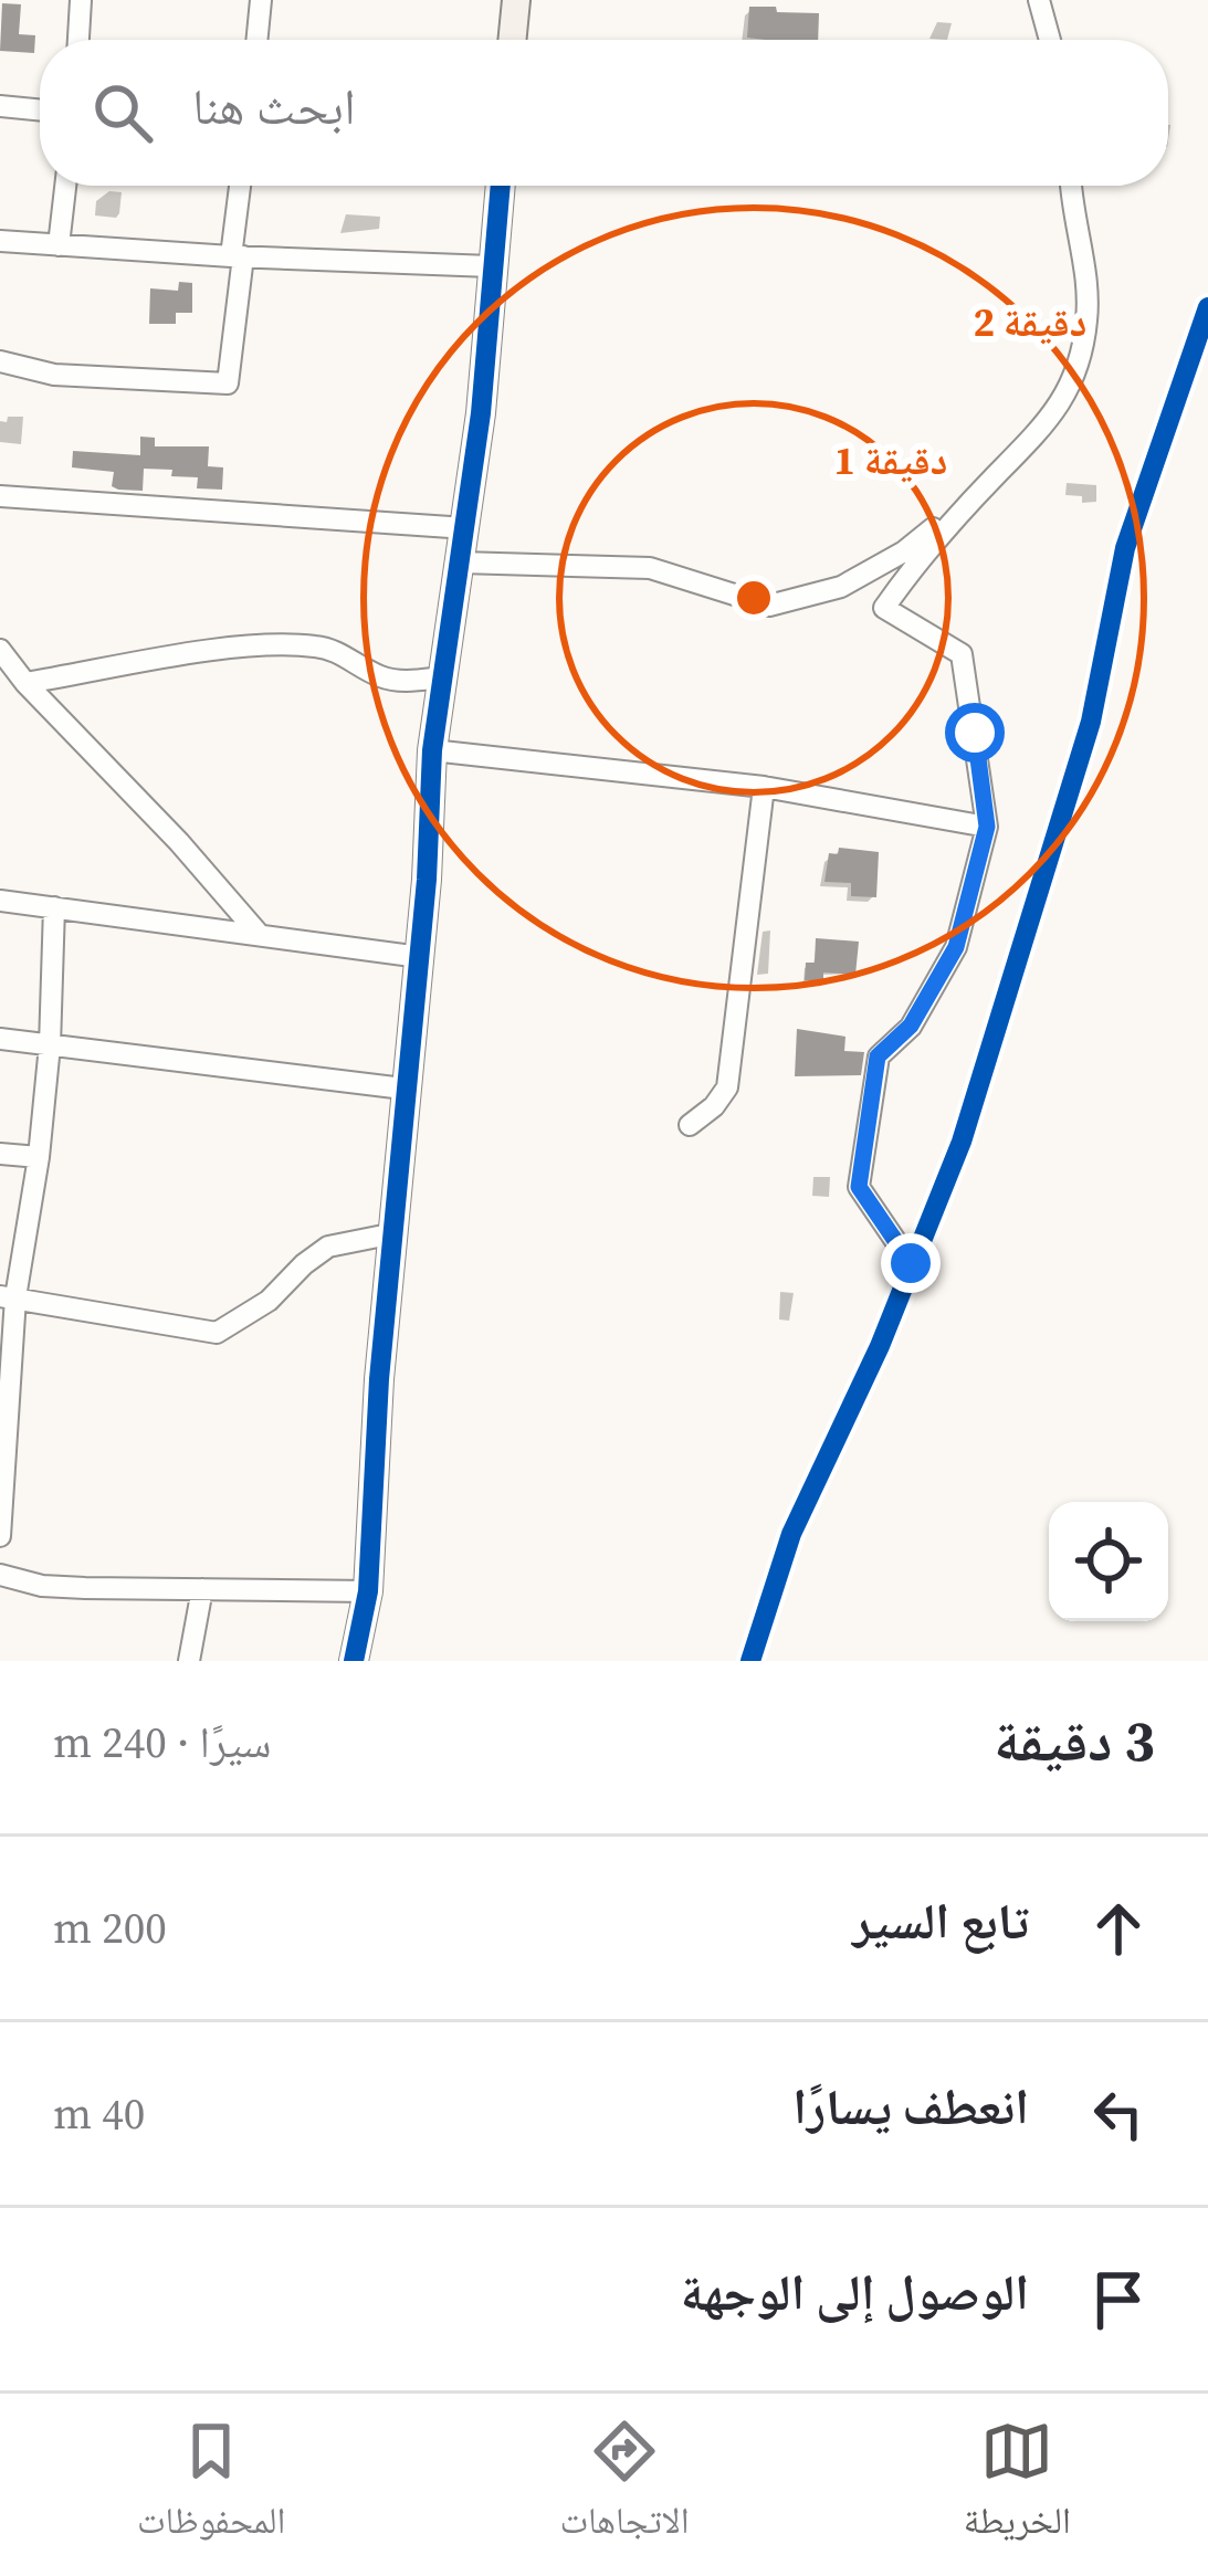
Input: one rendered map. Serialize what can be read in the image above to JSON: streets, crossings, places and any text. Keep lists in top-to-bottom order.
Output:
{
  "page": {
    "search": "ابحث هنا",
    "heading": ["3 دقيقة", "سيرًا · 240 m"],
    "list": [
      ["تابع السير", "200 m"],
      ["انعطف يسارًا", "40 m"],
      "الوصول إلى الوجهة"
    ],
    "nav": ["الخريطة", "الاتجاهات", "المحفوظات"]
  },
  "rings": ["2 دقيقة", "1 دقيقة"]
}
